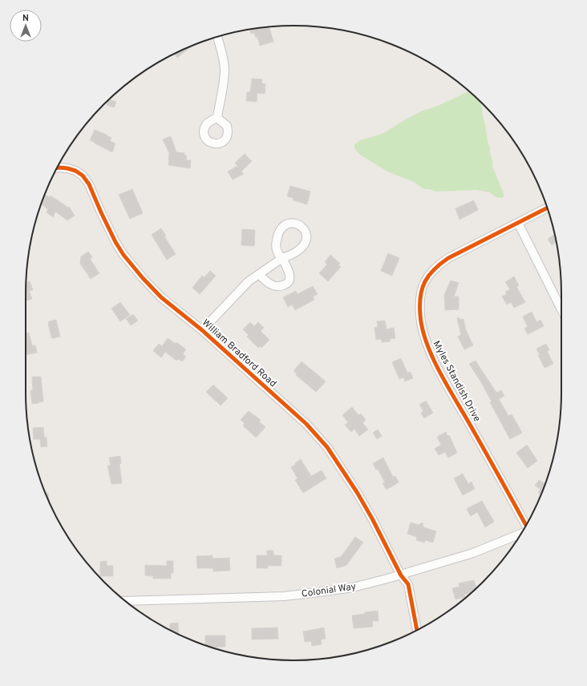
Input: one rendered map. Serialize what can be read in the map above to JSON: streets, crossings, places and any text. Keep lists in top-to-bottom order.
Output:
{
  "streets": {
    "street": ["William Bradford Road", "Myles Standish Drive", "Colonial Way"]
  },
  "crossings": [
    ["William Bradford Road", "Colonial Way"]
  ],
  "north": "top"
}
